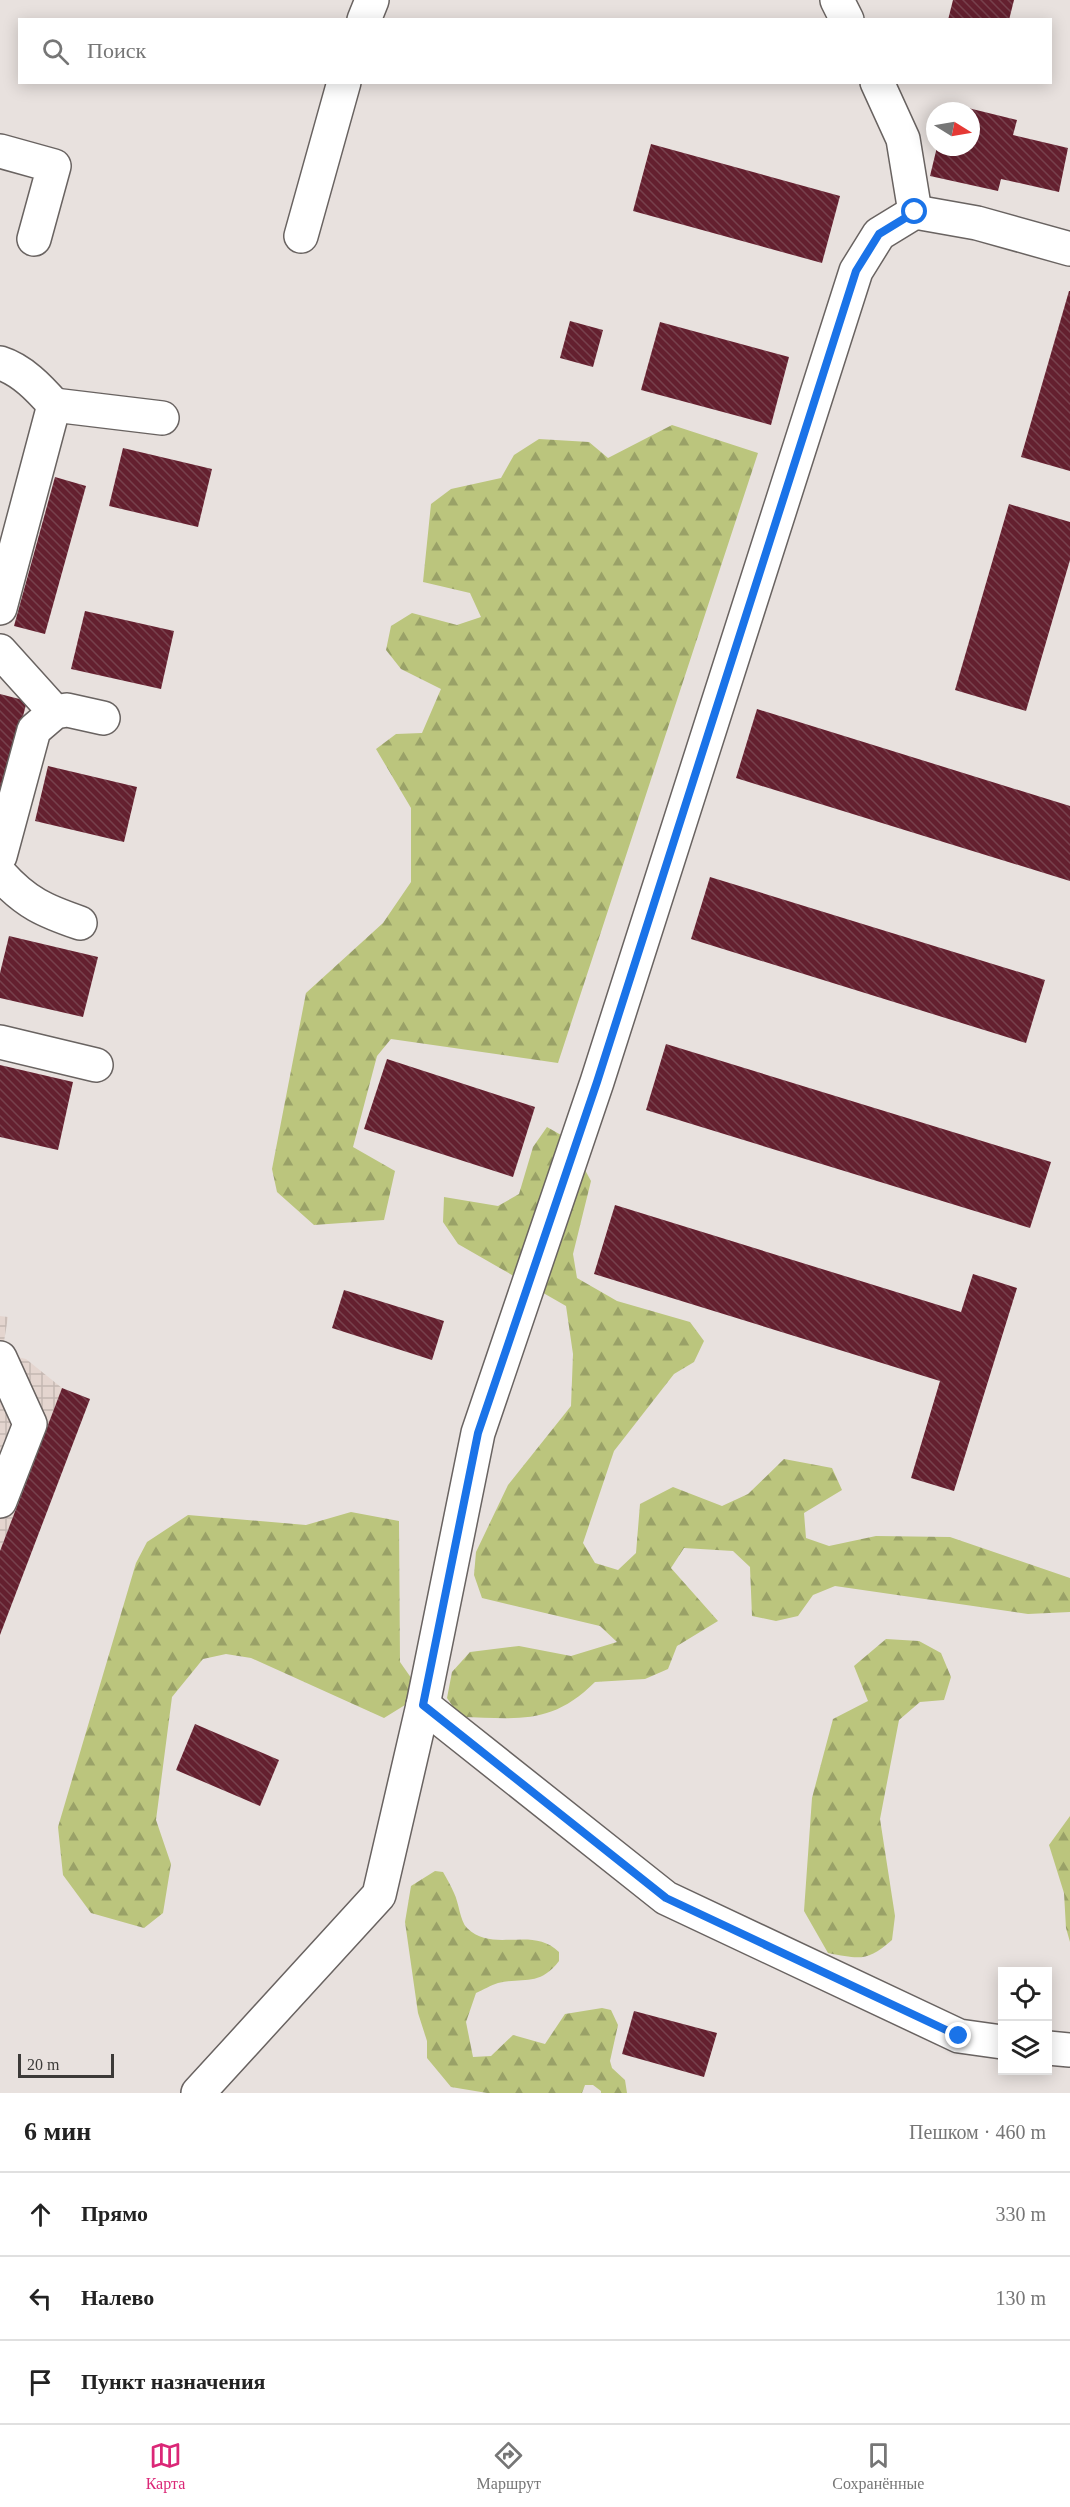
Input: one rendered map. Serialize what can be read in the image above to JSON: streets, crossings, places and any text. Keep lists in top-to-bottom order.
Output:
{
  "scale_bar": "20 m",
  "north": "right",
  "page": {
    "search": "Поиск",
    "scale": "20 m",
    "heading": ["6 мин", "Пешком · 460 m"],
    "list": [
      ["Прямо", "330 m"],
      ["Налево", "130 m"],
      "Пункт назначения"
    ],
    "nav": ["Карта", "Маршрут", "Сохранённые"]
  }
}
